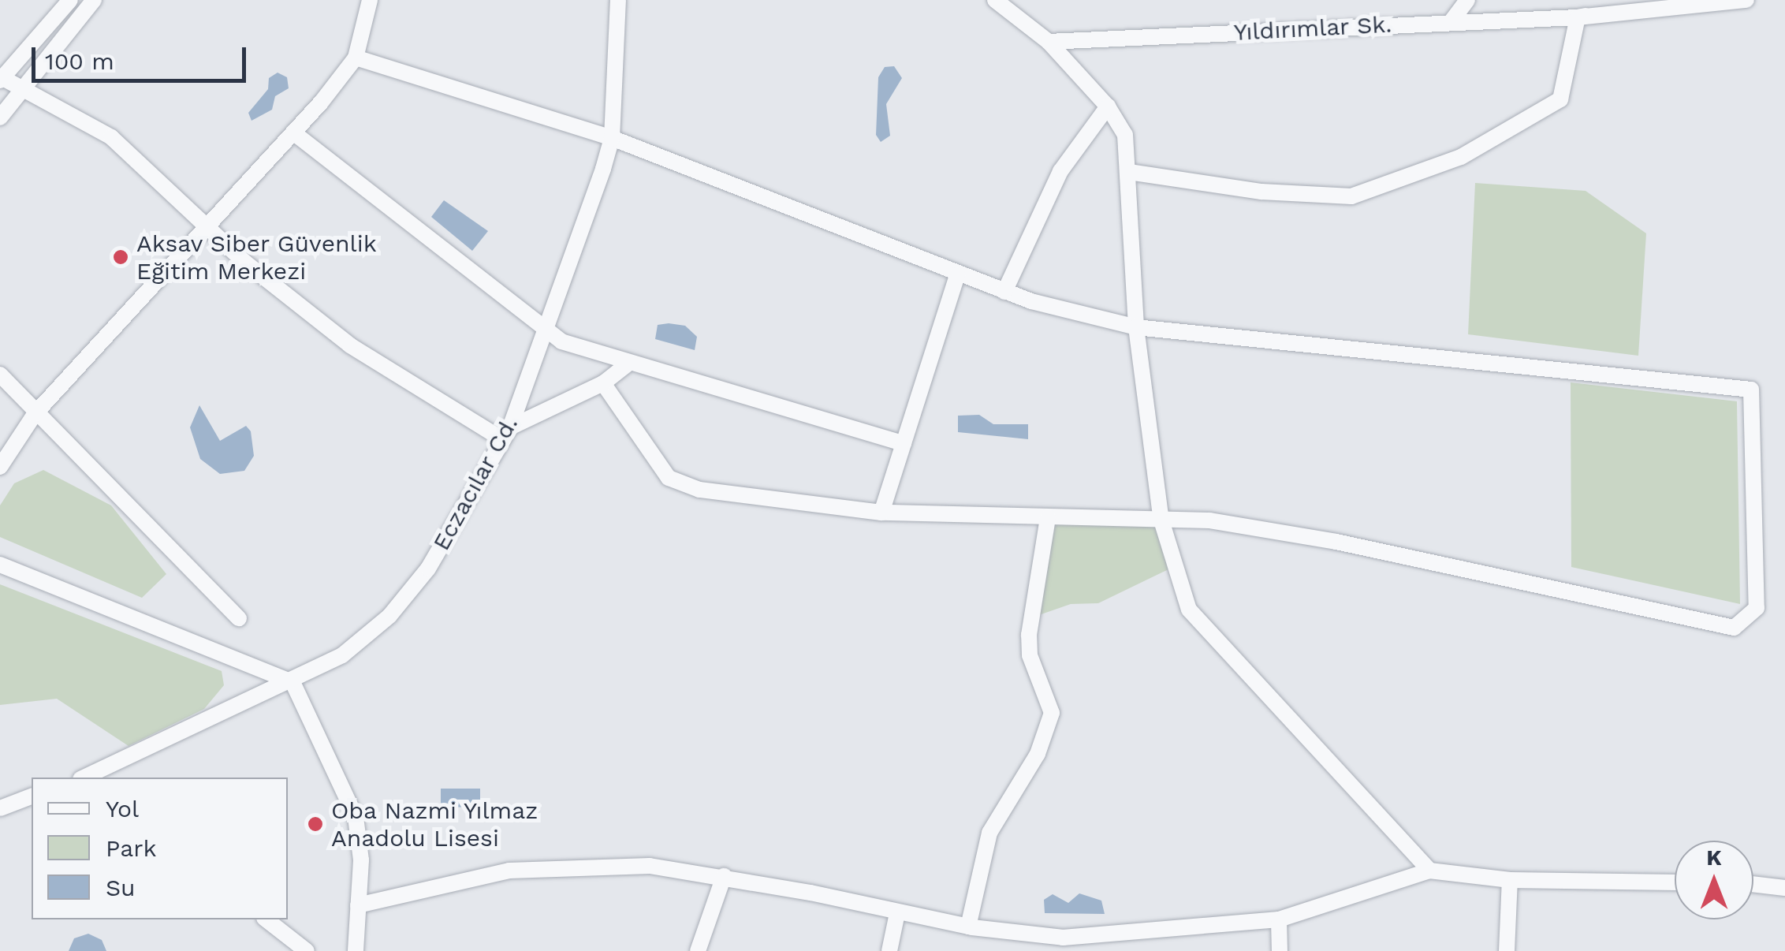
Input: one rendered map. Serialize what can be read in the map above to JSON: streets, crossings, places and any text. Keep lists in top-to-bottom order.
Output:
{
  "streets": {
    "street": ["Yıldırımlar Sk.", "Eczacılar Cd."]
  },
  "places": ["Aksav Siber Güvenlik Eğitim Merkezi", "Oba Nazmi Yılmaz Anadolu Lisesi"],
  "legend": ["Yol", "Park", "Su"],
  "scale_bar": "100 m",
  "north": "top"
}
